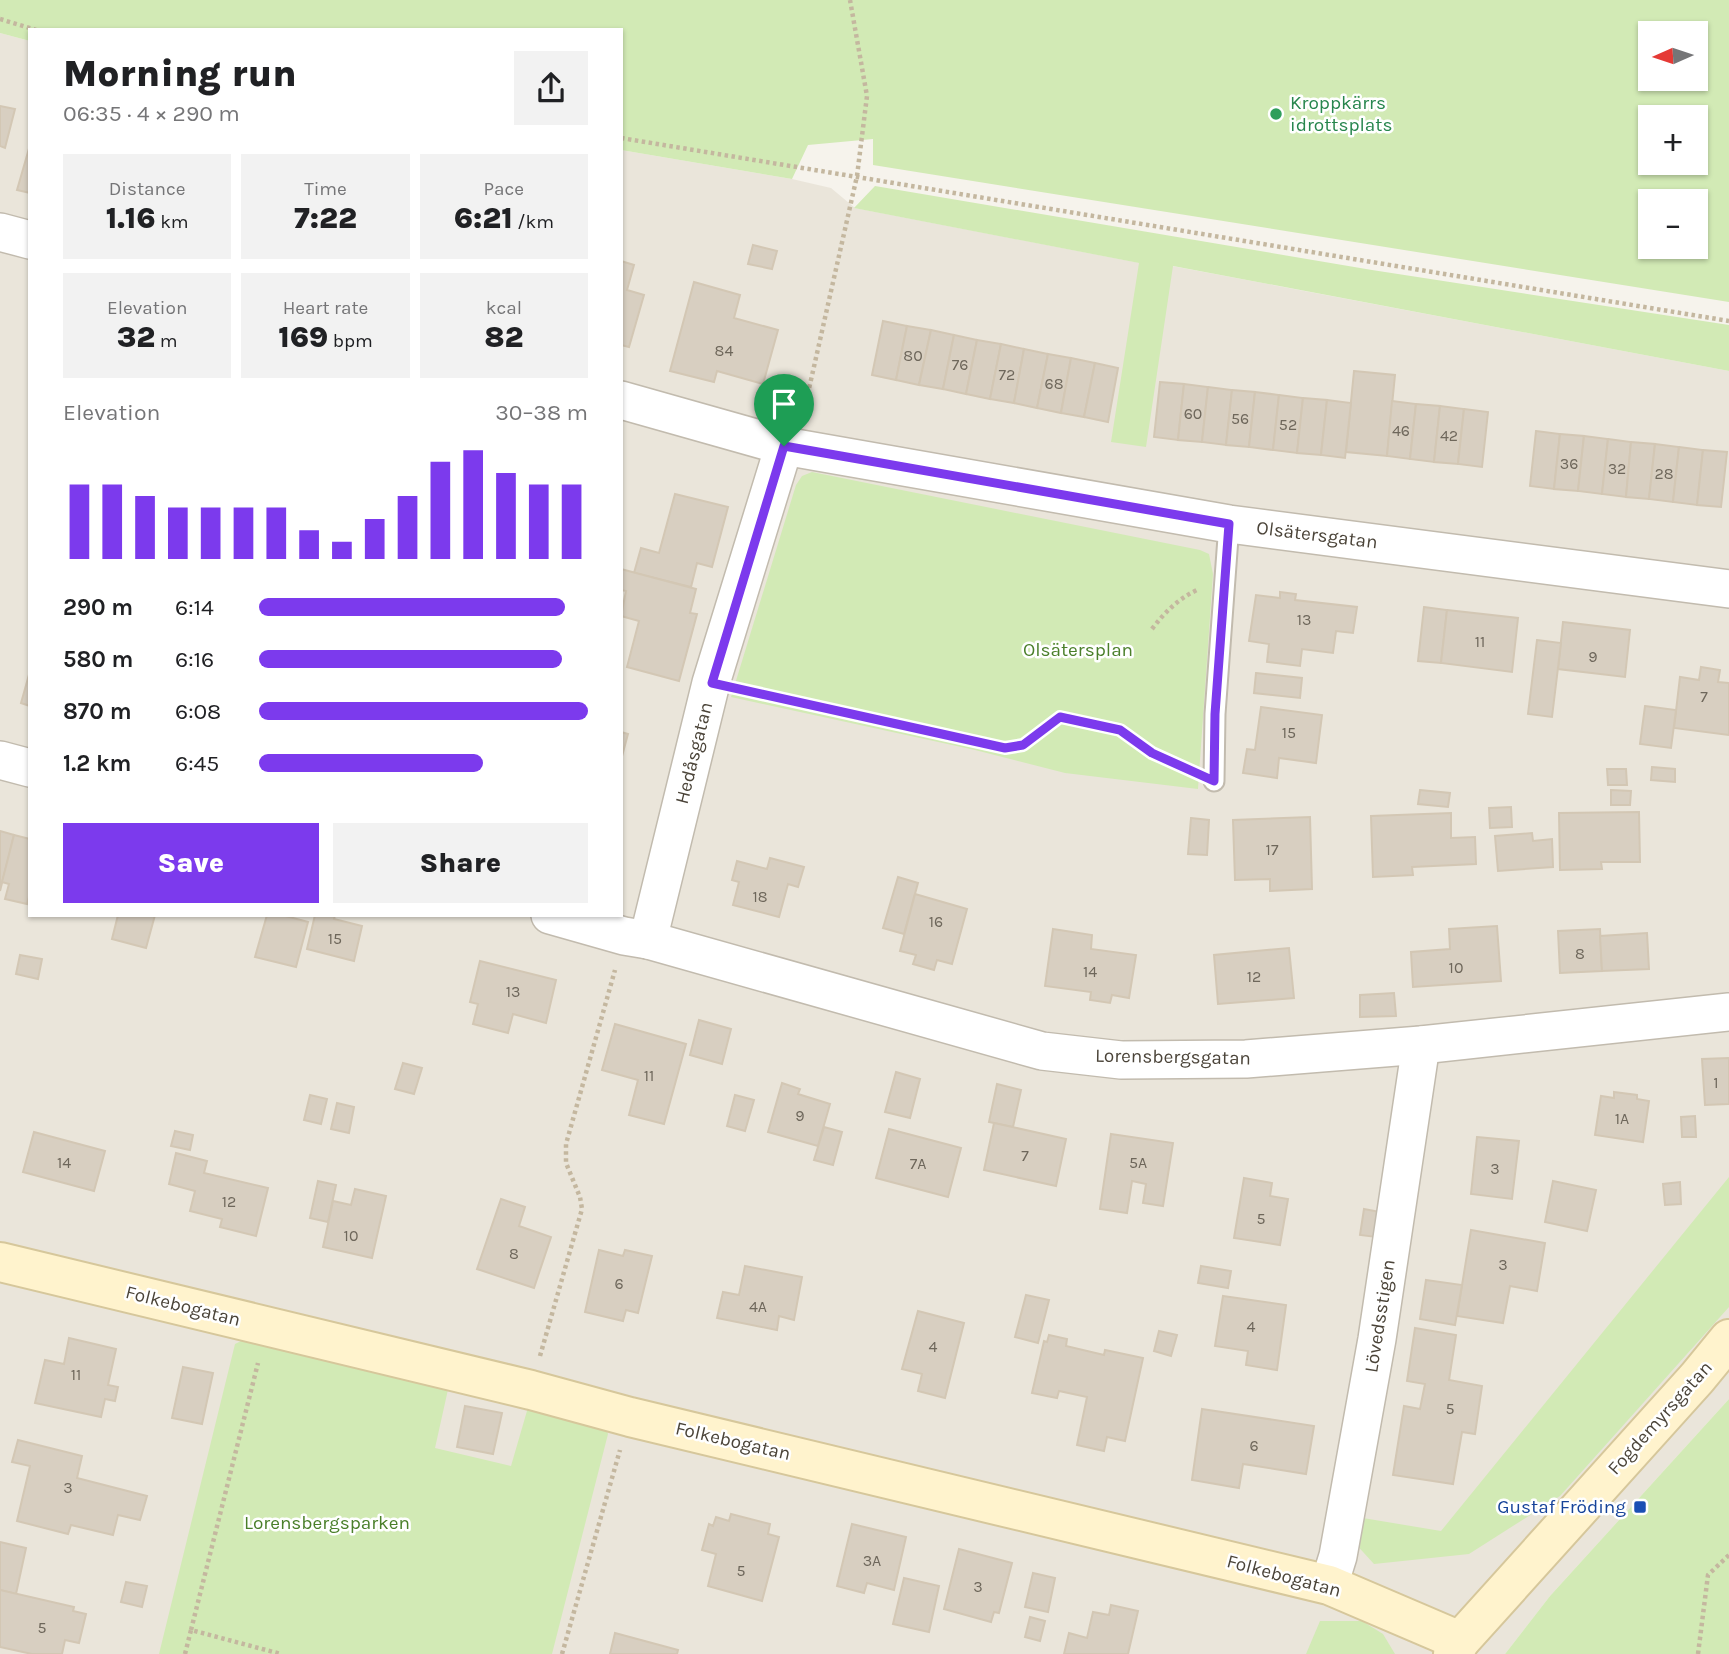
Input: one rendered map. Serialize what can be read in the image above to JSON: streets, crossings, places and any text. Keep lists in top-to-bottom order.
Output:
{
  "streets": {
    "street": [
      "Olsätersgatan",
      "Hedåsgatan",
      "Lorensbergsgatan",
      "Folkebogatan",
      "Lövedsstigen",
      "Fogdemyrsgatan"
    ]
  },
  "crossings": [
    ["Olsätersgatan", "Hedåsgatan"],
    ["Hedåsgatan", "Lorensbergsgatan"],
    ["Lorensbergsgatan", "Lövedsstigen"],
    ["Folkebogatan", "Lövedsstigen"],
    ["Folkebogatan", "Fogdemyrsgatan"]
  ],
  "parks": ["Olsätersplan", "Lorensbergsparken"],
  "places": {
    "other": ["Kroppkärrs idrottsplats"],
    "transit": ["Gustaf Fröding"]
  },
  "house_numbers": [
    "84",
    "80",
    "76",
    "72",
    "68",
    "60",
    "56",
    "52",
    "46",
    "42",
    "36",
    "32",
    "28",
    "13",
    "11",
    "9",
    "7",
    "15",
    "17",
    "18",
    "16",
    "15",
    "8",
    "10",
    "14",
    "12",
    "13",
    "11",
    "1",
    "9",
    "1A",
    "7",
    "14",
    "5A",
    "7A",
    "3",
    "12",
    "5",
    "10",
    "8",
    "3",
    "6",
    "4A",
    "4",
    "4",
    "11",
    "5",
    "6",
    "3",
    "3A",
    "5",
    "3",
    "5"
  ],
  "north": "left",
  "page": {
    "map_buttons": ["+", "−"],
    "heading": ["Morning run", "06:35 · 4 × 290 m"],
    "stats": [
      ["Distance", "1.16 km"],
      ["Time", "7:22"],
      ["Pace", "6:21 /km"],
      ["Elevation", "32 m"],
      ["Heart rate", "169 bpm"],
      ["kcal", "82"]
    ],
    "chart": ["Elevation", "30–38 m"],
    "list": [
      {
        "name": "290 m",
        "note": "6:14"
      },
      {
        "name": "580 m",
        "note": "6:16"
      },
      {
        "name": "870 m",
        "note": "6:08"
      },
      {
        "name": "1.2 km",
        "note": "6:45"
      }
    ],
    "buttons": ["Save", "Share"]
  }
}
